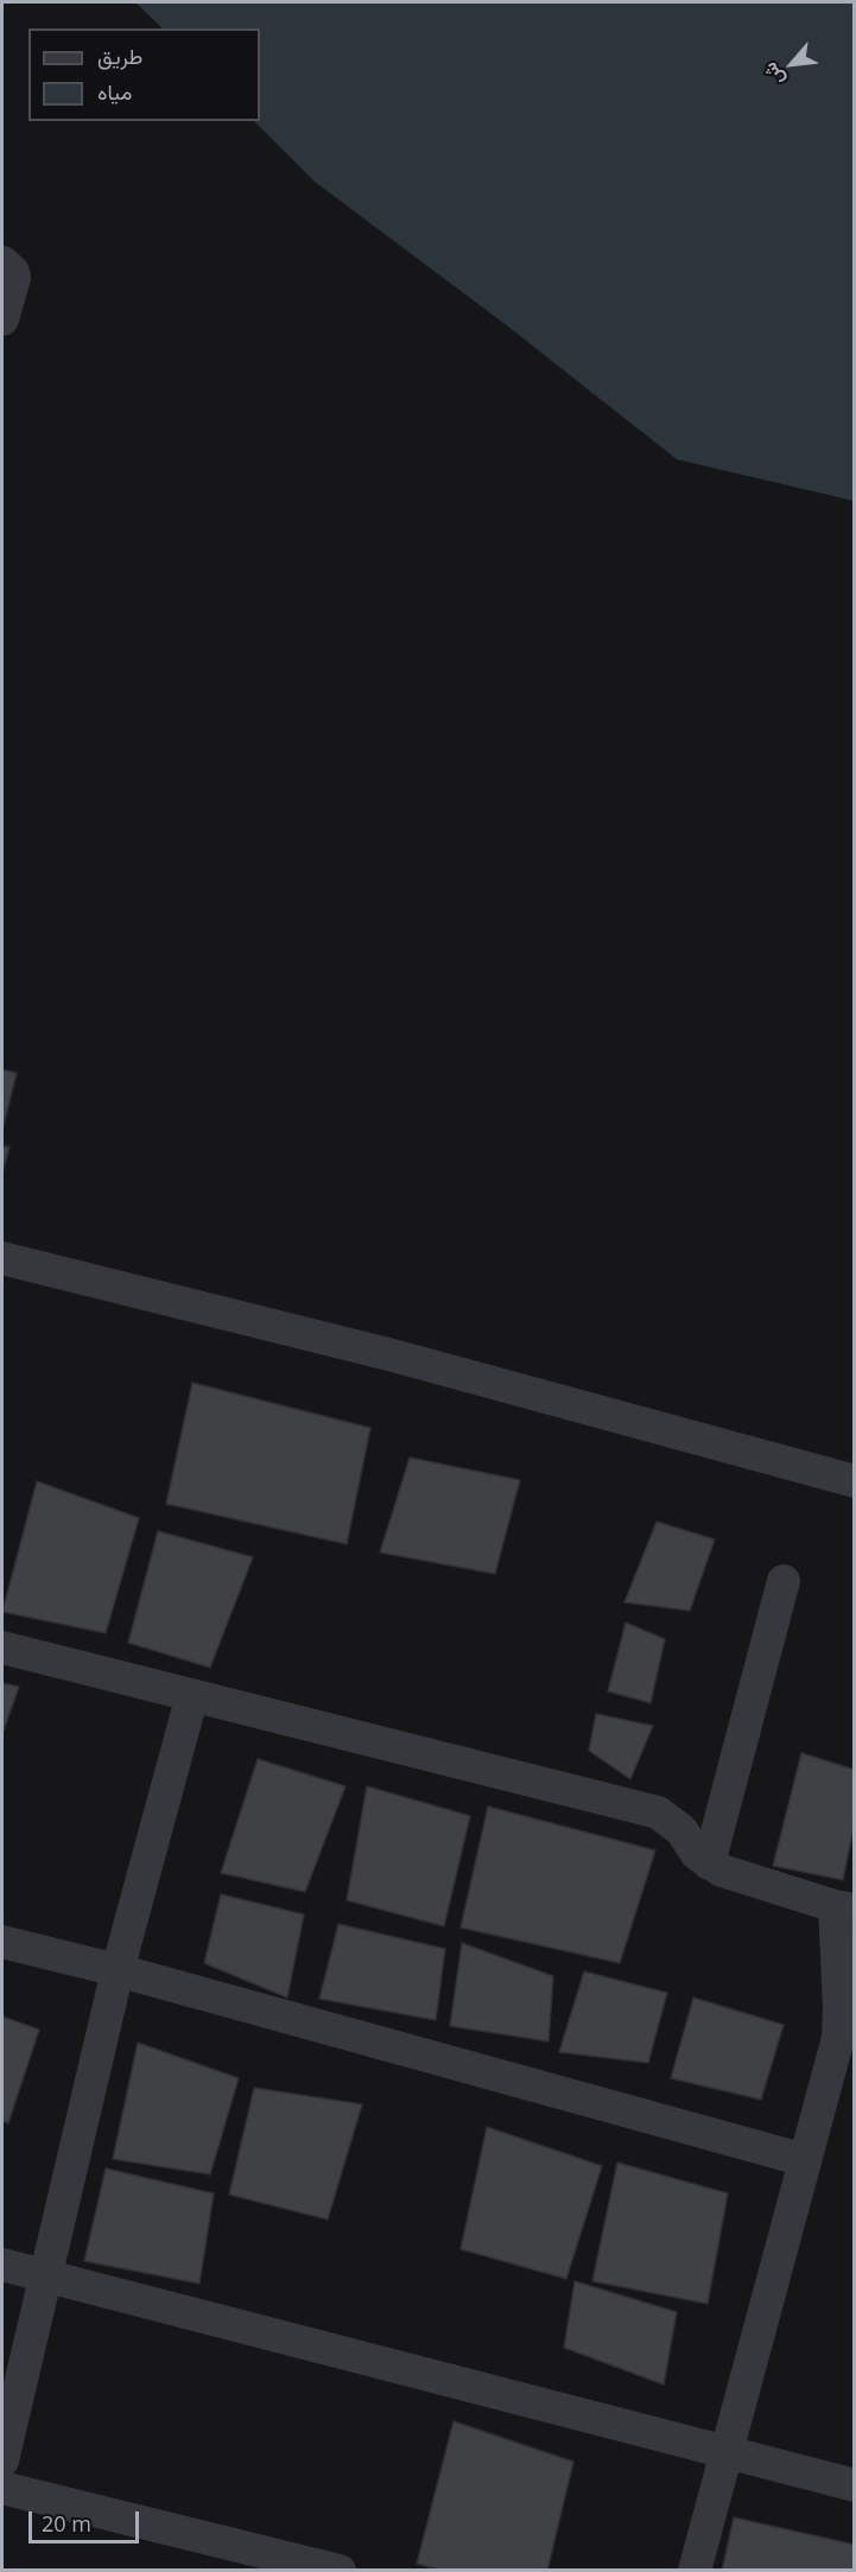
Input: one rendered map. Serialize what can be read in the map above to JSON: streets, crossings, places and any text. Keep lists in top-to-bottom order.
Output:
{
  "legend": ["طريق", "مياه"],
  "scale_bar": "20 m",
  "north": "bottom left"
}
